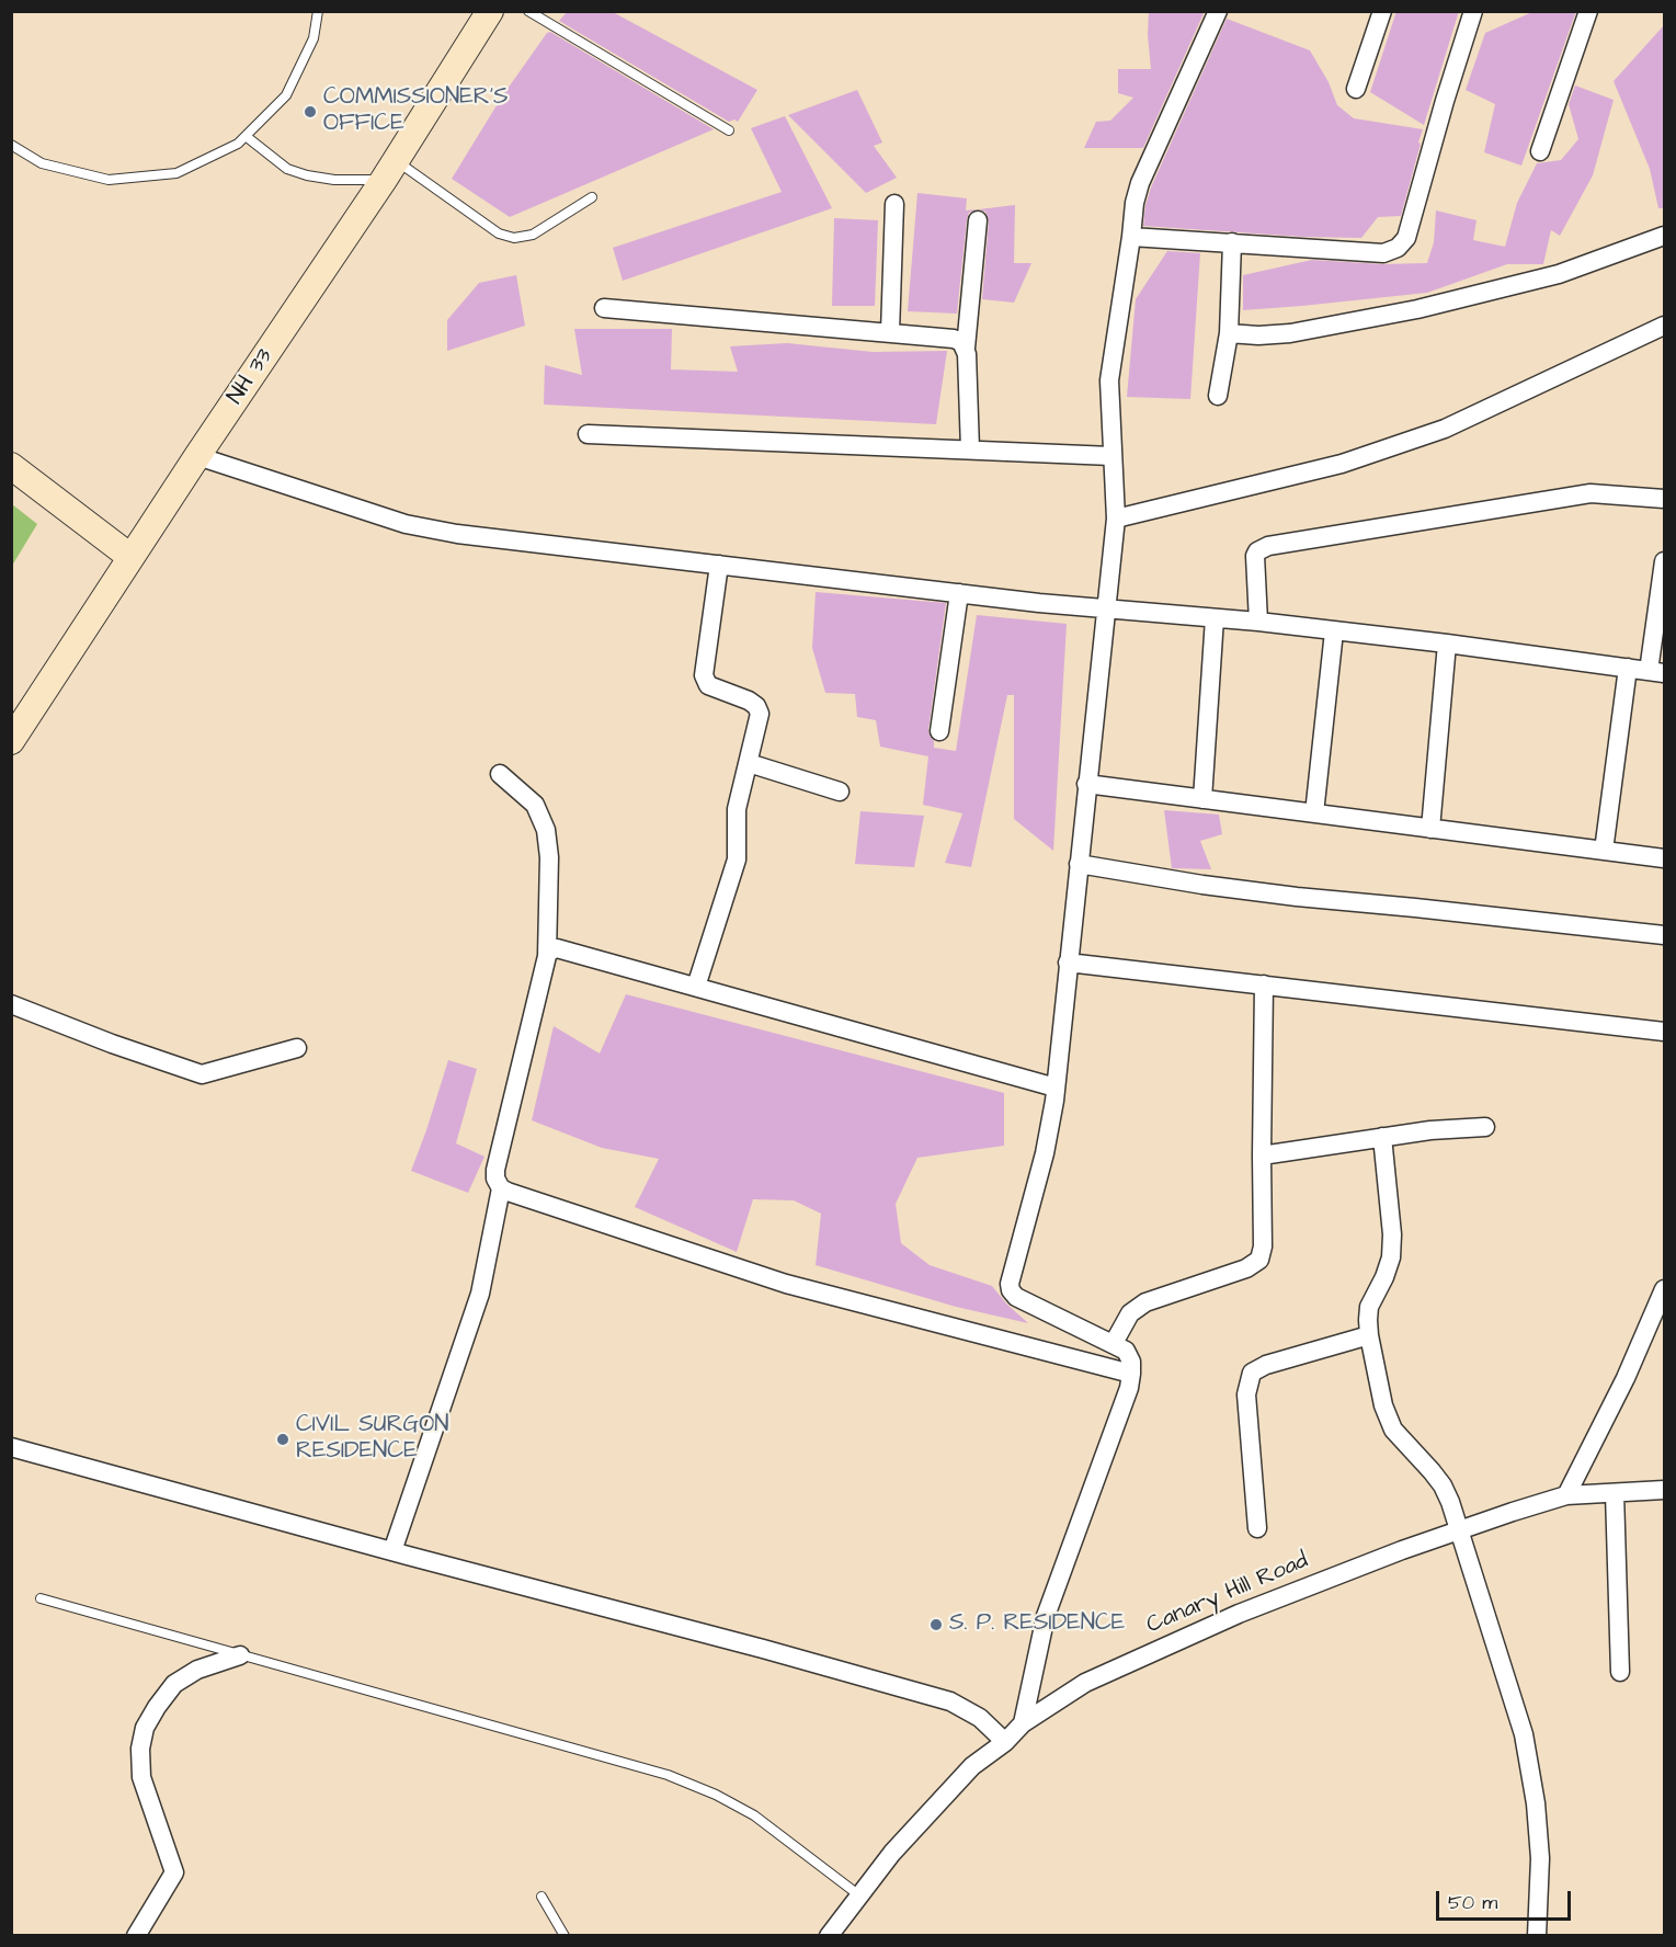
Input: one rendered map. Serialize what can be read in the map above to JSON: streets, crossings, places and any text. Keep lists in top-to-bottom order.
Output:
{
  "streets": {
    "main road": ["NH 33"],
    "street": ["Canary Hill Road"]
  },
  "places": ["COMMISSIONER'S OFFICE", "CIVIL SURGON RESIDENCE", "S. P. RESIDENCE"],
  "scale_bar": "50 m"
}
